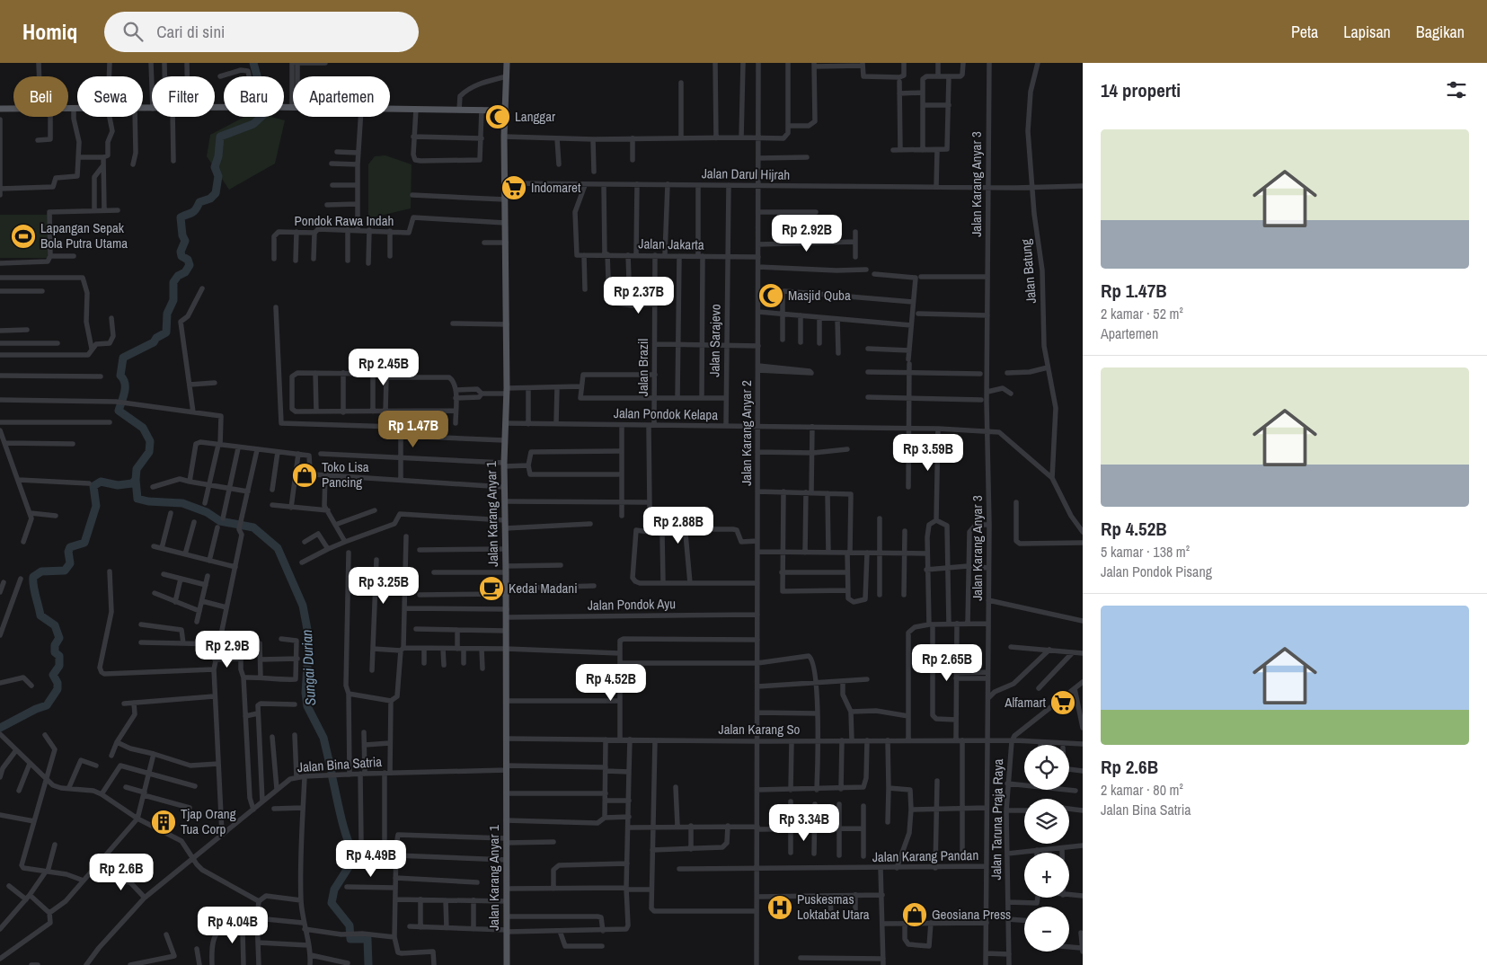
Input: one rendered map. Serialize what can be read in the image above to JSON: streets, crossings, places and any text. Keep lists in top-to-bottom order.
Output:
{
  "streets": {
    "main road": ["Jalan Karang Anyar 1"],
    "street": [
      "Jalan Darul Hijrah",
      "Jalan Karang Anyar 3",
      "Pondok Rawa Indah",
      "Jalan Jakarta",
      "Jalan Batung",
      "Jalan Sarajevo",
      "Jalan Brazil",
      "Jalan Pondok Kelapa",
      "Jalan Karang Anyar 2",
      "Jalan Pondok Ayu",
      "Jalan Karang So",
      "Jalan Bina Satria",
      "Jalan Taruna Praja Raya",
      "Jalan Karang Pandan"
    ]
  },
  "crossings": [
    ["Jalan Darul Hijrah", "Jalan Karang Anyar 3"],
    ["Jalan Darul Hijrah", "Jalan Batung"],
    ["Jalan Darul Hijrah", "Jalan Sarajevo"],
    ["Jalan Darul Hijrah", "Jalan Karang Anyar 2"],
    ["Jalan Darul Hijrah", "Jalan Karang Anyar 1"],
    ["Jalan Karang Anyar 3", "Jalan Pondok Kelapa"],
    ["Jalan Karang Anyar 3", "Jalan Karang So"],
    ["Jalan Karang Anyar 3", "Jalan Karang Pandan"],
    ["Pondok Rawa Indah", "Jalan Karang Anyar 1"],
    ["Jalan Jakarta", "Jalan Sarajevo"],
    ["Jalan Jakarta", "Jalan Brazil"],
    ["Jalan Jakarta", "Jalan Karang Anyar 2"],
    ["Jalan Sarajevo", "Jalan Pondok Kelapa"],
    ["Jalan Brazil", "Jalan Pondok Kelapa"],
    ["Jalan Pondok Kelapa", "Jalan Karang Anyar 2"],
    ["Jalan Pondok Kelapa", "Jalan Karang Anyar 1"],
    ["Jalan Karang Anyar 2", "Jalan Pondok Ayu"],
    ["Jalan Karang Anyar 2", "Jalan Karang So"],
    ["Jalan Karang Anyar 2", "Jalan Karang Pandan"],
    ["Jalan Karang Anyar 1", "Jalan Pondok Ayu"],
    ["Jalan Karang Anyar 1", "Jalan Karang So"],
    ["Jalan Karang Anyar 1", "Jalan Bina Satria"],
    ["Jalan Karang So", "Jalan Taruna Praja Raya"]
  ],
  "water": ["Sungai Durian"],
  "places": {
    "mosque": ["Langgar", "Masjid Quba"],
    "supermarket": ["Indomaret", "Alfamart"],
    "sports": ["Lapangan Sepak Bola Putra Utama"],
    "shop": ["Toko Lisa Pancing", "Geosiana Press"],
    "cafe": ["Kedai Madani"],
    "building": ["Tjap Orang Tua Corp"],
    "hospital": ["Puskesmas Loktabat Utara"]
  },
  "page": {
    "header": "Homiq",
    "search": "Cari di sini",
    "nav": ["Peta", "Lapisan", "Bagikan"],
    "heading": "14 properti",
    "chip": [
      "Beli",
      "Sewa",
      "Filter",
      "Baru",
      "Apartemen"
    ],
    "list": [
      {
        "name": "Rp 1.47B",
        "note": "2 kamar · 52 m² · Apartemen"
      },
      {
        "name": "Rp 4.52B",
        "note": "5 kamar · 138 m² · Jalan Pondok Pisang"
      },
      {
        "name": "Rp 2.6B",
        "note": "2 kamar · 80 m² · Jalan Bina Satria"
      }
    ],
    "price": [
      "Rp 2.92B",
      "Rp 2.37B",
      "Rp 2.45B",
      "Rp 1.47B",
      "Rp 3.59B",
      "Rp 2.88B",
      "Rp 3.25B",
      "Rp 2.9B",
      "Rp 2.65B",
      "Rp 4.52B",
      "Rp 3.34B",
      "Rp 4.49B",
      "Rp 2.6B",
      "Rp 4.04B"
    ],
    "map_buttons": ["+", "−"]
  }
}
